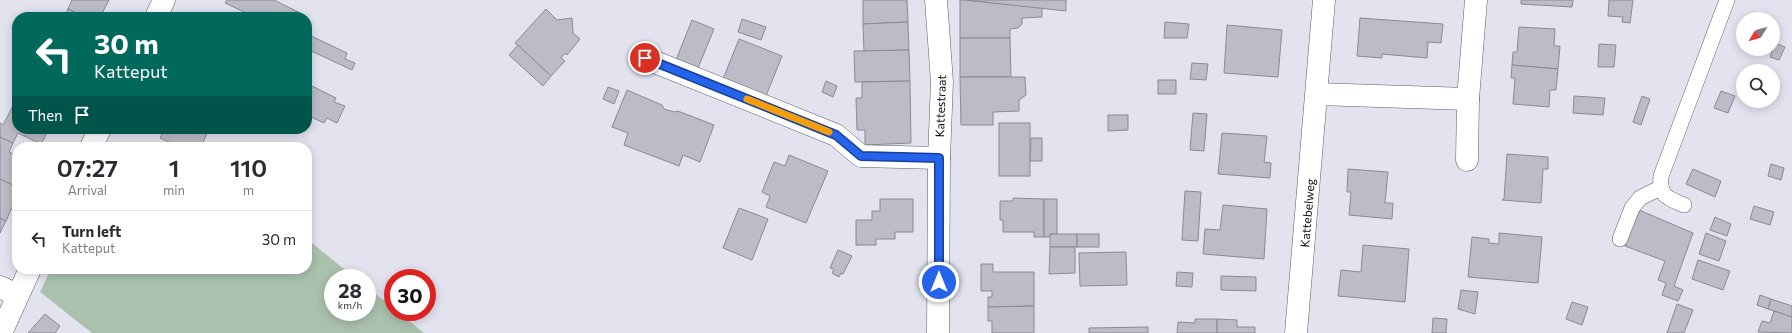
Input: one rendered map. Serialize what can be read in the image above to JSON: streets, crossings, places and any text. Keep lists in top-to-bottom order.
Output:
{
  "streets": {
    "street": ["Kattestraat", "Kattebelweg"]
  },
  "north": "bottom left",
  "page": {
    "turn": ["30 m", "Katteput"],
    "then": "Then",
    "eta": [
      "07:27",
      "Arrival",
      "1",
      "min",
      "110",
      "m"
    ],
    "list": [
      {
        "name": "Turn left",
        "note": "Katteput",
        "value": "30 m"
      }
    ],
    "speed": "28 km/h",
    "limit": "30"
  }
}
